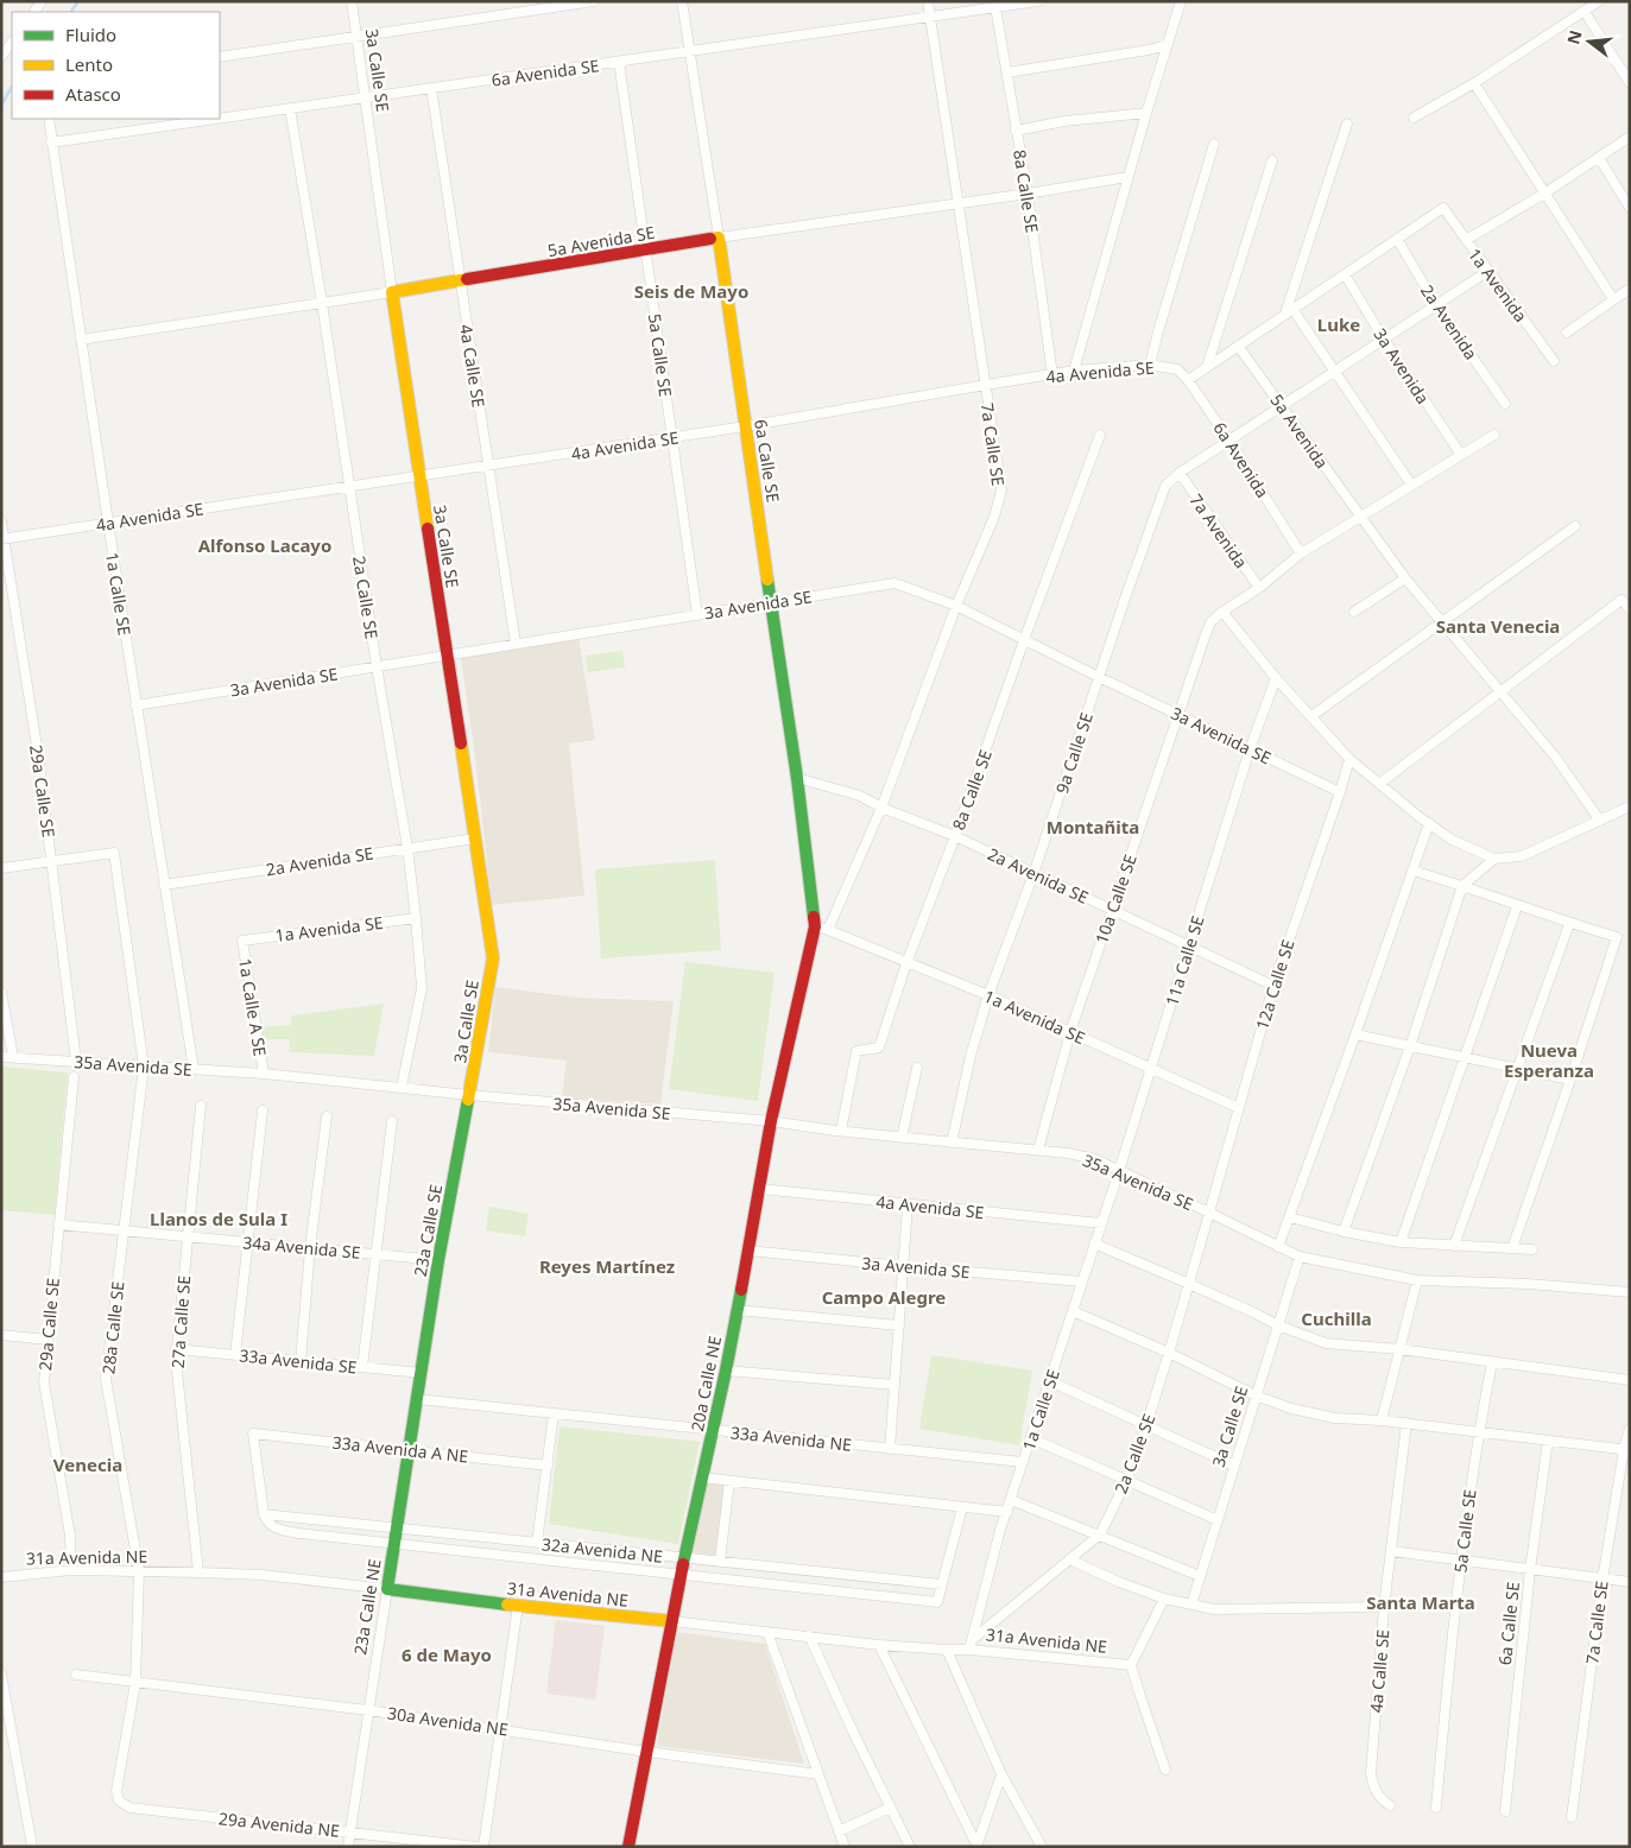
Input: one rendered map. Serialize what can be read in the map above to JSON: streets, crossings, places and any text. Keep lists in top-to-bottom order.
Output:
{
  "streets": {
    "street": [
      "3a Calle SE",
      "6a Avenida SE",
      "8a Calle SE",
      "5a Avenida SE",
      "1a Avenida",
      "2a Avenida",
      "5a Calle SE",
      "4a Calle SE",
      "3a Avenida",
      "4a Avenida SE",
      "5a Avenida",
      "7a Calle SE",
      "6a Avenida",
      "6a Calle SE",
      "7a Avenida",
      "1a Calle SE",
      "2a Calle SE",
      "3a Avenida SE",
      "9a Calle SE",
      "29a Calle SE",
      "2a Avenida SE",
      "10a Calle SE",
      "1a Avenida SE",
      "11a Calle SE",
      "12a Calle SE",
      "1a Calle A SE",
      "35a Avenida SE",
      "23a Calle SE",
      "34a Avenida SE",
      "27a Calle SE",
      "28a Calle SE",
      "33a Avenida SE",
      "20a Calle NE",
      "33a Avenida NE",
      "33a Avenida A NE",
      "32a Avenida NE",
      "31a Avenida NE",
      "23a Calle NE",
      "30a Avenida NE",
      "29a Avenida NE"
    ]
  },
  "crossings": [
    ["3a Calle SE", "6a Avenida SE"],
    ["3a Calle SE", "5a Avenida SE"],
    ["3a Calle SE", "4a Avenida SE"],
    ["3a Calle SE", "3a Avenida SE"],
    ["3a Calle SE", "2a Avenida SE"],
    ["3a Calle SE", "35a Avenida SE"],
    ["3a Calle SE", "23a Calle SE"],
    ["6a Avenida SE", "8a Calle SE"],
    ["6a Avenida SE", "5a Calle SE"],
    ["6a Avenida SE", "4a Calle SE"],
    ["6a Avenida SE", "7a Calle SE"],
    ["6a Avenida SE", "6a Calle SE"],
    ["6a Avenida SE", "1a Calle SE"],
    ["6a Avenida SE", "2a Calle SE"],
    ["8a Calle SE", "5a Avenida SE"],
    ["8a Calle SE", "4a Avenida SE"],
    ["8a Calle SE", "3a Avenida SE"],
    ["8a Calle SE", "2a Avenida SE"],
    ["8a Calle SE", "1a Avenida SE"],
    ["8a Calle SE", "35a Avenida SE"],
    ["5a Avenida SE", "5a Calle SE"],
    ["5a Avenida SE", "4a Calle SE"],
    ["5a Avenida SE", "7a Calle SE"],
    ["5a Avenida SE", "6a Calle SE"],
    ["5a Avenida SE", "1a Calle SE"],
    ["5a Avenida SE", "2a Calle SE"],
    ["1a Avenida", "2a Avenida"],
    ["1a Avenida", "9a Calle SE"],
    ["2a Avenida", "9a Calle SE"],
    ["5a Calle SE", "4a Avenida SE"],
    ["5a Calle SE", "3a Avenida SE"],
    ["4a Calle SE", "4a Avenida SE"],
    ["4a Calle SE", "3a Avenida SE"],
    ["3a Avenida", "9a Calle SE"],
    ["3a Avenida", "10a Calle SE"],
    ["4a Avenida SE", "7a Calle SE"],
    ["4a Avenida SE", "6a Avenida"],
    ["4a Avenida SE", "6a Calle SE"],
    ["4a Avenida SE", "1a Calle SE"],
    ["4a Avenida SE", "2a Calle SE"],
    ["4a Avenida SE", "29a Calle SE"],
    ["4a Avenida SE", "20a Calle NE"],
    ["5a Avenida", "9a Calle SE"],
    ["5a Avenida", "10a Calle SE"],
    ["7a Calle SE", "3a Avenida SE"],
    ["7a Calle SE", "2a Avenida SE"],
    ["7a Calle SE", "1a Avenida SE"],
    ["6a Avenida", "9a Calle SE"],
    ["6a Avenida", "10a Calle SE"],
    ["6a Calle SE", "3a Avenida SE"],
    ["6a Calle SE", "2a Avenida SE"],
    ["6a Calle SE", "1a Avenida SE"],
    ["6a Calle SE", "20a Calle NE"],
    ["7a Avenida", "9a Calle SE"],
    ["7a Avenida", "10a Calle SE"],
    ["1a Calle SE", "2a Calle SE"],
    ["1a Calle SE", "3a Avenida SE"],
    ["1a Calle SE", "2a Avenida SE"],
    ["1a Calle SE", "11a Calle SE"],
    ["1a Calle SE", "35a Avenida SE"],
    ["1a Calle SE", "33a Avenida NE"],
    ["1a Calle SE", "31a Avenida NE"],
    ["2a Calle SE", "3a Avenida SE"],
    ["2a Calle SE", "2a Avenida SE"],
    ["2a Calle SE", "1a Avenida SE"],
    ["2a Calle SE", "12a Calle SE"],
    ["2a Calle SE", "35a Avenida SE"],
    ["2a Calle SE", "31a Avenida NE"],
    ["3a Avenida SE", "9a Calle SE"],
    ["3a Avenida SE", "10a Calle SE"],
    ["3a Avenida SE", "11a Calle SE"],
    ["3a Avenida SE", "12a Calle SE"],
    ["3a Avenida SE", "20a Calle NE"],
    ["9a Calle SE", "2a Avenida SE"],
    ["9a Calle SE", "1a Avenida SE"],
    ["9a Calle SE", "35a Avenida SE"],
    ["29a Calle SE", "35a Avenida SE"],
    ["29a Calle SE", "34a Avenida SE"],
    ["29a Calle SE", "28a Calle SE"],
    ["29a Calle SE", "31a Avenida NE"],
    ["2a Avenida SE", "10a Calle SE"],
    ["2a Avenida SE", "11a Calle SE"],
    ["2a Avenida SE", "12a Calle SE"],
    ["10a Calle SE", "1a Avenida SE"],
    ["10a Calle SE", "35a Avenida SE"],
    ["1a Avenida SE", "11a Calle SE"],
    ["1a Avenida SE", "12a Calle SE"],
    ["1a Avenida SE", "1a Calle A SE"],
    ["1a Avenida SE", "20a Calle NE"],
    ["11a Calle SE", "35a Avenida SE"],
    ["12a Calle SE", "35a Avenida SE"],
    ["1a Calle A SE", "35a Avenida SE"],
    ["35a Avenida SE", "23a Calle SE"],
    ["35a Avenida SE", "28a Calle SE"],
    ["35a Avenida SE", "20a Calle NE"],
    ["23a Calle SE", "34a Avenida SE"],
    ["23a Calle SE", "33a Avenida SE"],
    ["23a Calle SE", "23a Calle NE"],
    ["34a Avenida SE", "27a Calle SE"],
    ["34a Avenida SE", "28a Calle SE"],
    ["27a Calle SE", "33a Avenida SE"],
    ["27a Calle SE", "31a Avenida NE"],
    ["28a Calle SE", "31a Avenida NE"],
    ["28a Calle SE", "30a Avenida NE"],
    ["28a Calle SE", "29a Avenida NE"],
    ["33a Avenida SE", "23a Calle NE"],
    ["20a Calle NE", "33a Avenida NE"],
    ["20a Calle NE", "32a Avenida NE"],
    ["20a Calle NE", "31a Avenida NE"],
    ["20a Calle NE", "30a Avenida NE"],
    ["33a Avenida NE", "23a Calle NE"],
    ["33a Avenida A NE", "32a Avenida NE"],
    ["33a Avenida A NE", "23a Calle NE"],
    ["32a Avenida NE", "23a Calle NE"],
    ["31a Avenida NE", "23a Calle NE"],
    ["23a Calle NE", "30a Avenida NE"],
    ["23a Calle NE", "29a Avenida NE"]
  ],
  "districts": [
    "Seis de Mayo",
    "Luke",
    "Alfonso Lacayo",
    "Santa Venecia",
    "Montañita",
    "Nueva Esperanza",
    "Llanos de Sula I",
    "Reyes Martínez",
    "Campo Alegre",
    "Cuchilla",
    "Venecia",
    "Santa Marta",
    "6 de Mayo"
  ],
  "legend": ["Fluido", "Lento", "Atasco"],
  "north": "left"
}
